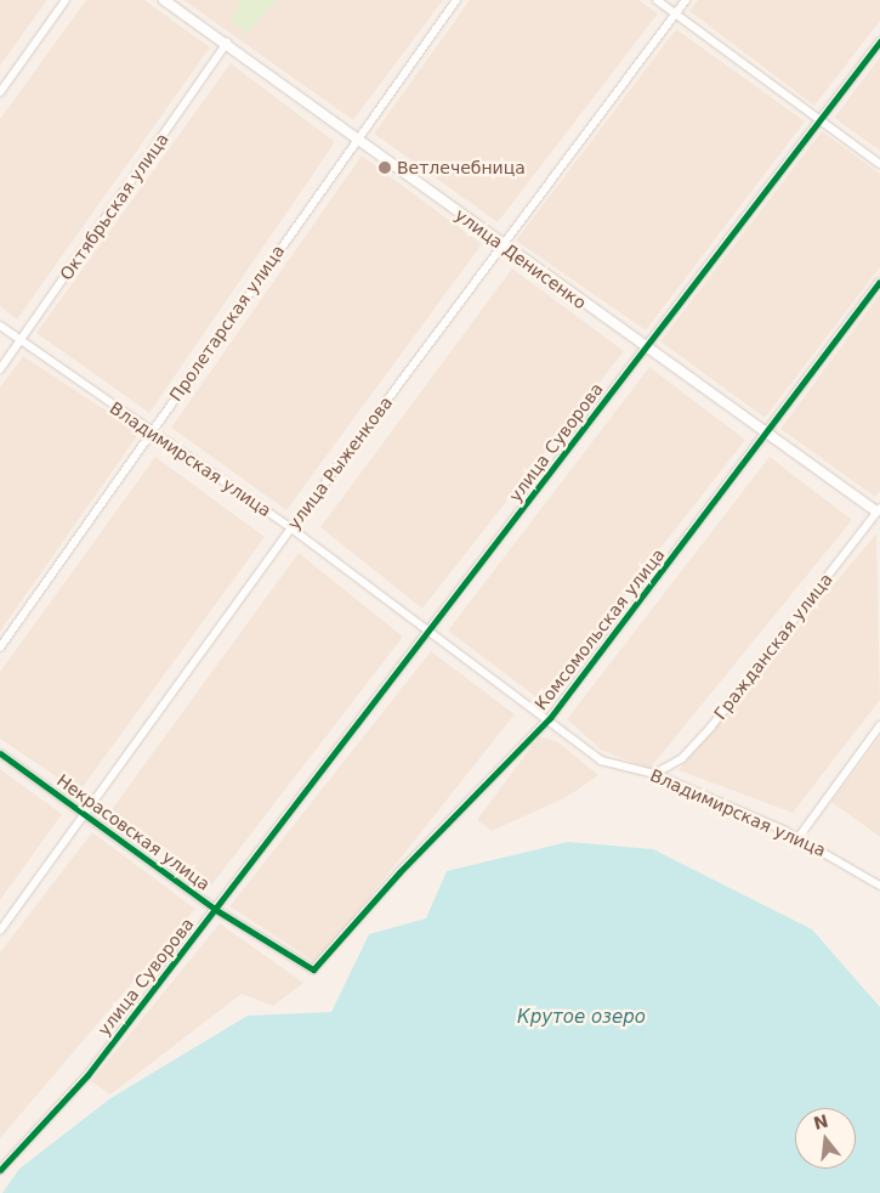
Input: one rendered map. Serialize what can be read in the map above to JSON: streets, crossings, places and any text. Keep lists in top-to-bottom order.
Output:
{
  "streets": {
    "street": [
      "Октябрьская улица",
      "улица Денисенко",
      "Пролетарская улица",
      "улица Суворова",
      "Владимирская улица",
      "улица Рыженкова",
      "Комсомольская улица",
      "Гражданская улица",
      "Некрасовская улица"
    ]
  },
  "crossings": [
    ["Октябрьская улица", "улица Денисенко"],
    ["Октябрьская улица", "Владимирская улица"],
    ["улица Денисенко", "Пролетарская улица"],
    ["улица Денисенко", "улица Суворова"],
    ["улица Денисенко", "улица Рыженкова"],
    ["улица Денисенко", "Комсомольская улица"],
    ["улица Денисенко", "Гражданская улица"],
    ["Пролетарская улица", "Владимирская улица"],
    ["улица Суворова", "Владимирская улица"],
    ["улица Суворова", "Некрасовская улица"],
    ["Владимирская улица", "улица Рыженкова"],
    ["Владимирская улица", "Комсомольская улица"],
    ["Владимирская улица", "Гражданская улица"],
    ["улица Рыженкова", "Некрасовская улица"],
    ["Комсомольская улица", "Некрасовская улица"]
  ],
  "water": ["Крутое озеро"],
  "places": ["Ветлечебница"],
  "north": "top"
}
